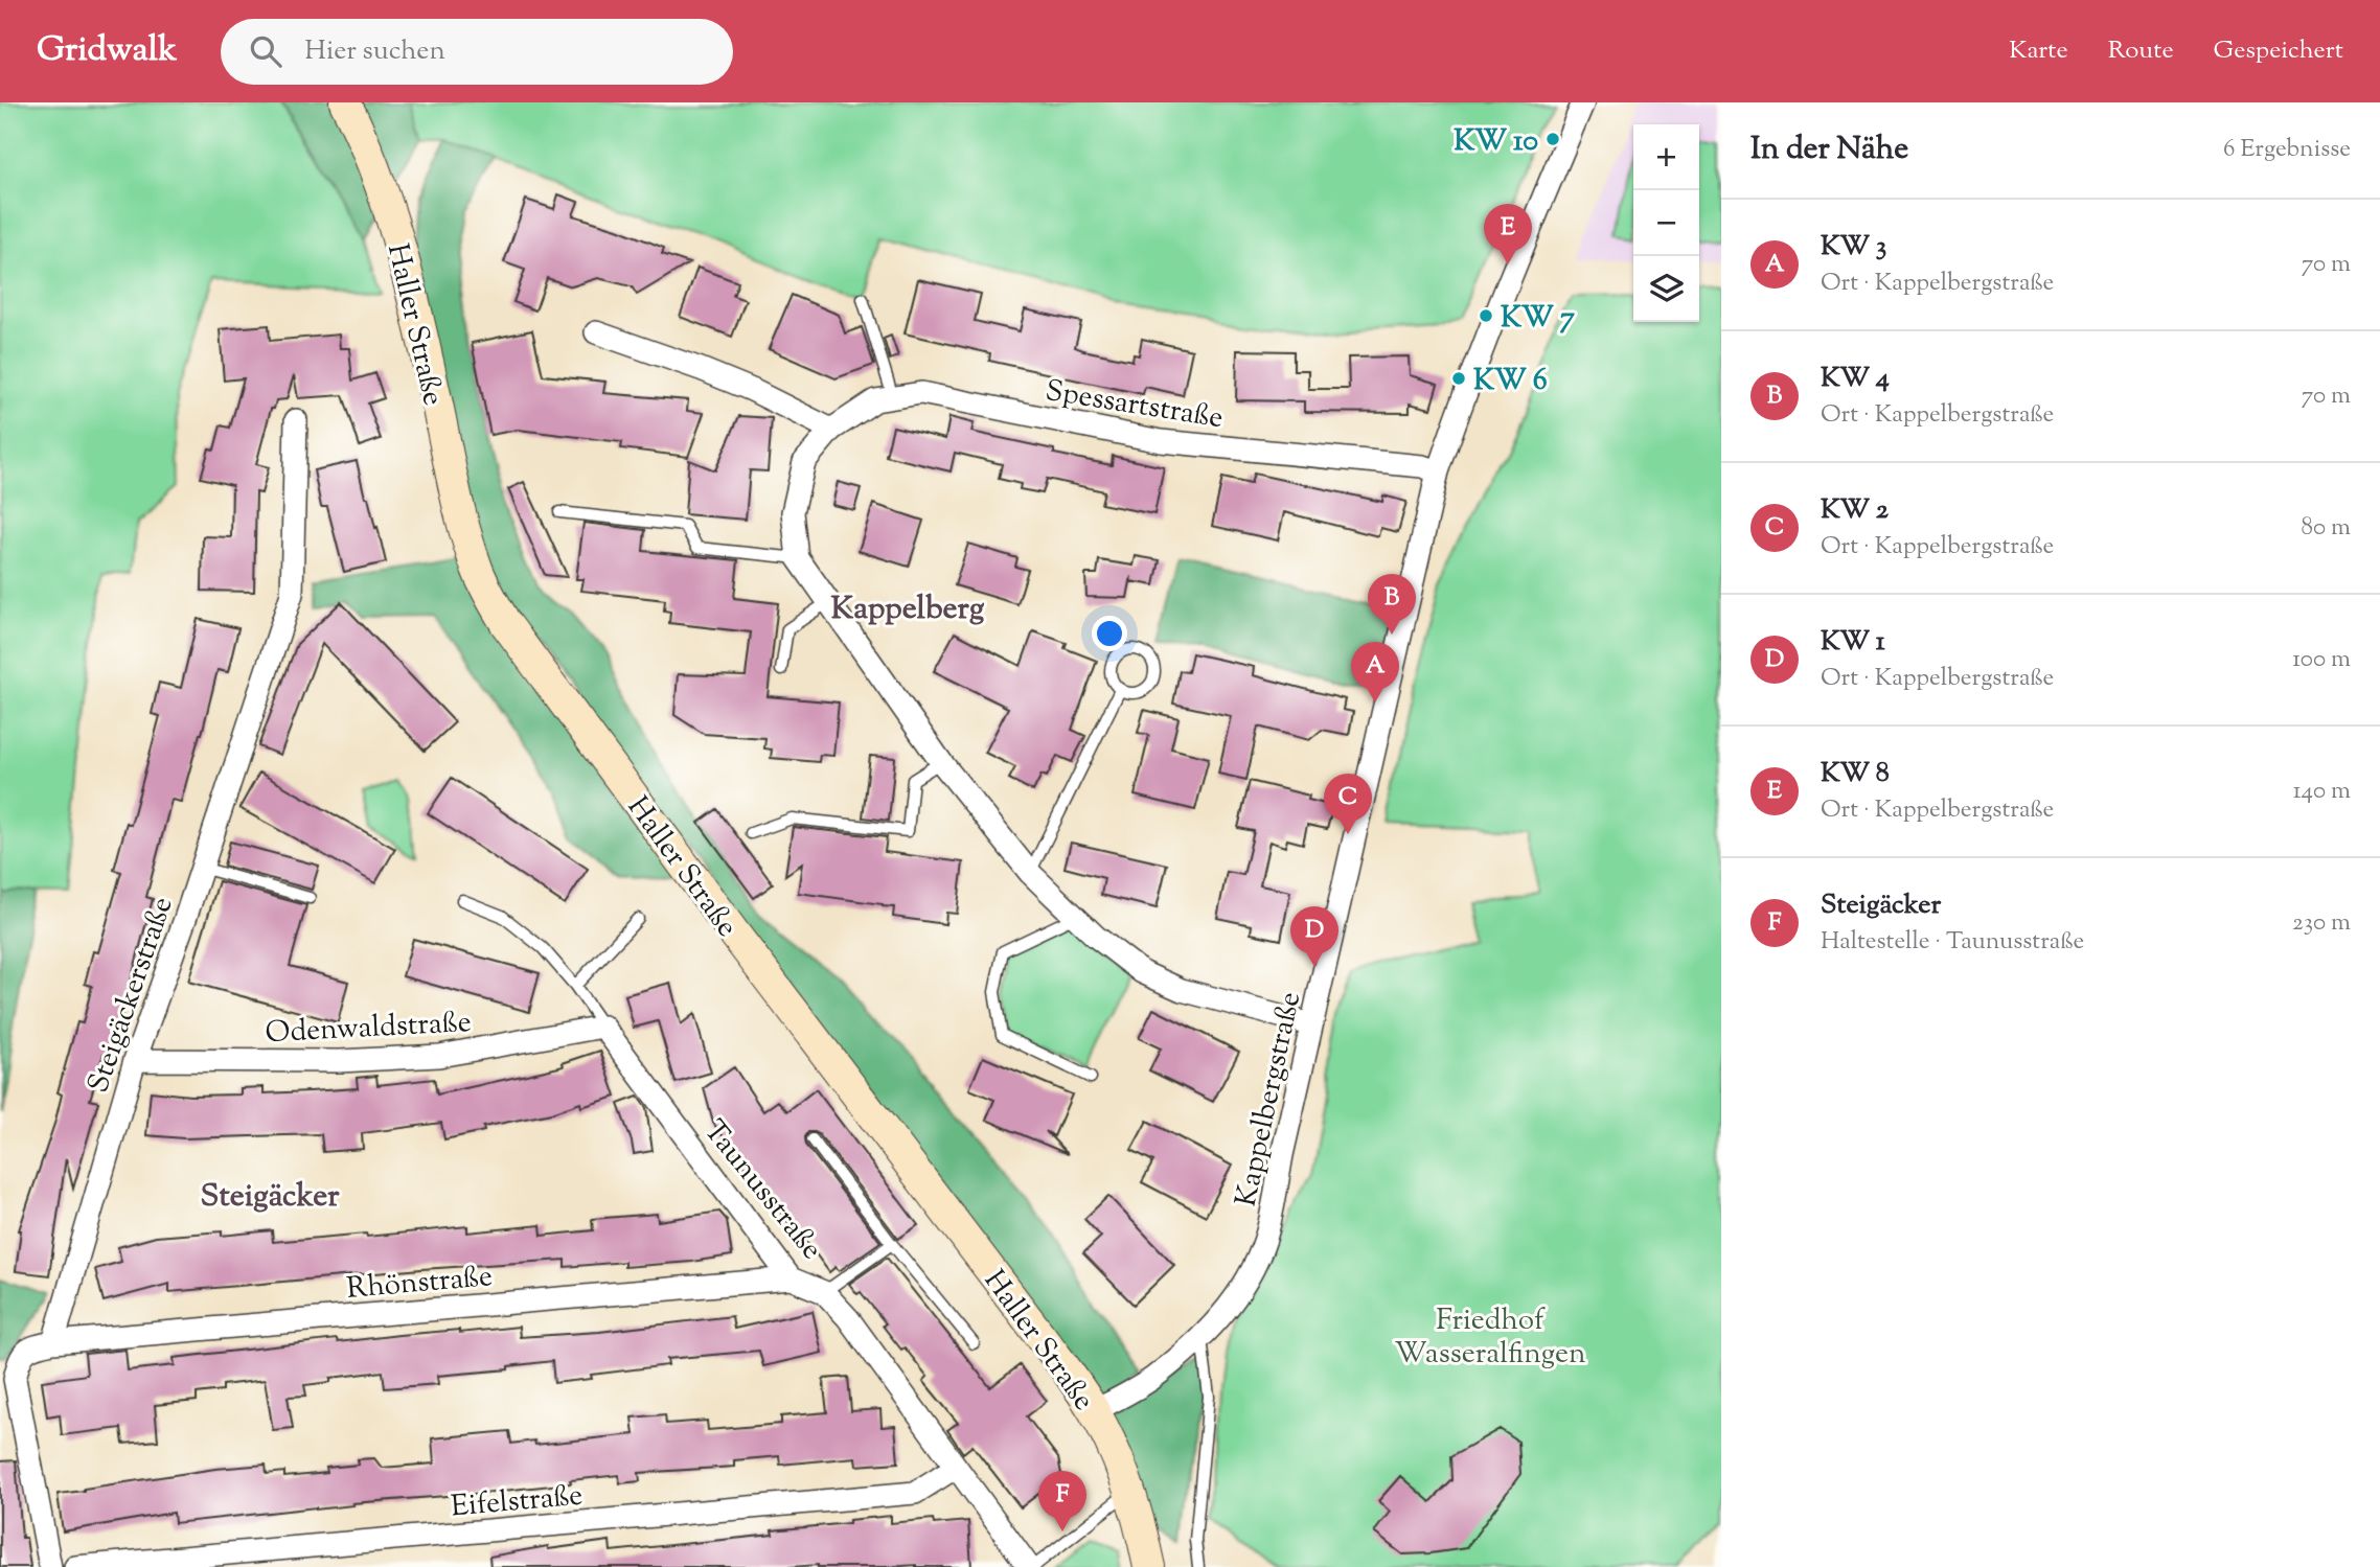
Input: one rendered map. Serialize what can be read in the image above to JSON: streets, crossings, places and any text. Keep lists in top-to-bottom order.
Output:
{
  "streets": {
    "main road": ["Haller Straße"],
    "street": [
      "Spessartstraße",
      "Steigäckerstraße",
      "Odenwaldstraße",
      "Kappelbergstraße",
      "Taunusstraße",
      "Rhönstraße",
      "Eifelstraße"
    ]
  },
  "crossings": [
    ["Haller Straße", "Kappelbergstraße"],
    ["Spessartstraße", "Kappelbergstraße"],
    ["Steigäckerstraße", "Odenwaldstraße"],
    ["Steigäckerstraße", "Rhönstraße"],
    ["Odenwaldstraße", "Taunusstraße"],
    ["Taunusstraße", "Rhönstraße"],
    ["Taunusstraße", "Eifelstraße"]
  ],
  "districts": ["Kappelberg", "Steigäcker"],
  "parks": ["Friedhof Wasseralfingen"],
  "places": ["KW 10", "KW 7", "KW 6"],
  "page": {
    "header": "Gridwalk",
    "search": "Hier suchen",
    "nav": ["Karte", "Route", "Gespeichert"],
    "heading": ["In der Nähe", "6 Ergebnisse"],
    "map_buttons": ["+", "−"],
    "list": [
      {
        "mark": "A",
        "name": "KW 3",
        "note": "Ort · Kappelbergstraße",
        "value": "70 m"
      },
      {
        "mark": "B",
        "name": "KW 4",
        "note": "Ort · Kappelbergstraße",
        "value": "70 m"
      },
      {
        "mark": "C",
        "name": "KW 2",
        "note": "Ort · Kappelbergstraße",
        "value": "80 m"
      },
      {
        "mark": "D",
        "name": "KW 1",
        "note": "Ort · Kappelbergstraße",
        "value": "100 m"
      },
      {
        "mark": "E",
        "name": "KW 8",
        "note": "Ort · Kappelbergstraße",
        "value": "140 m"
      },
      {
        "mark": "F",
        "name": "Steigäcker",
        "note": "Haltestelle · Taunusstraße",
        "value": "230 m"
      }
    ],
    "pins": [
      "E",
      "B",
      "A",
      "C",
      "D",
      "F"
    ]
  }
}
